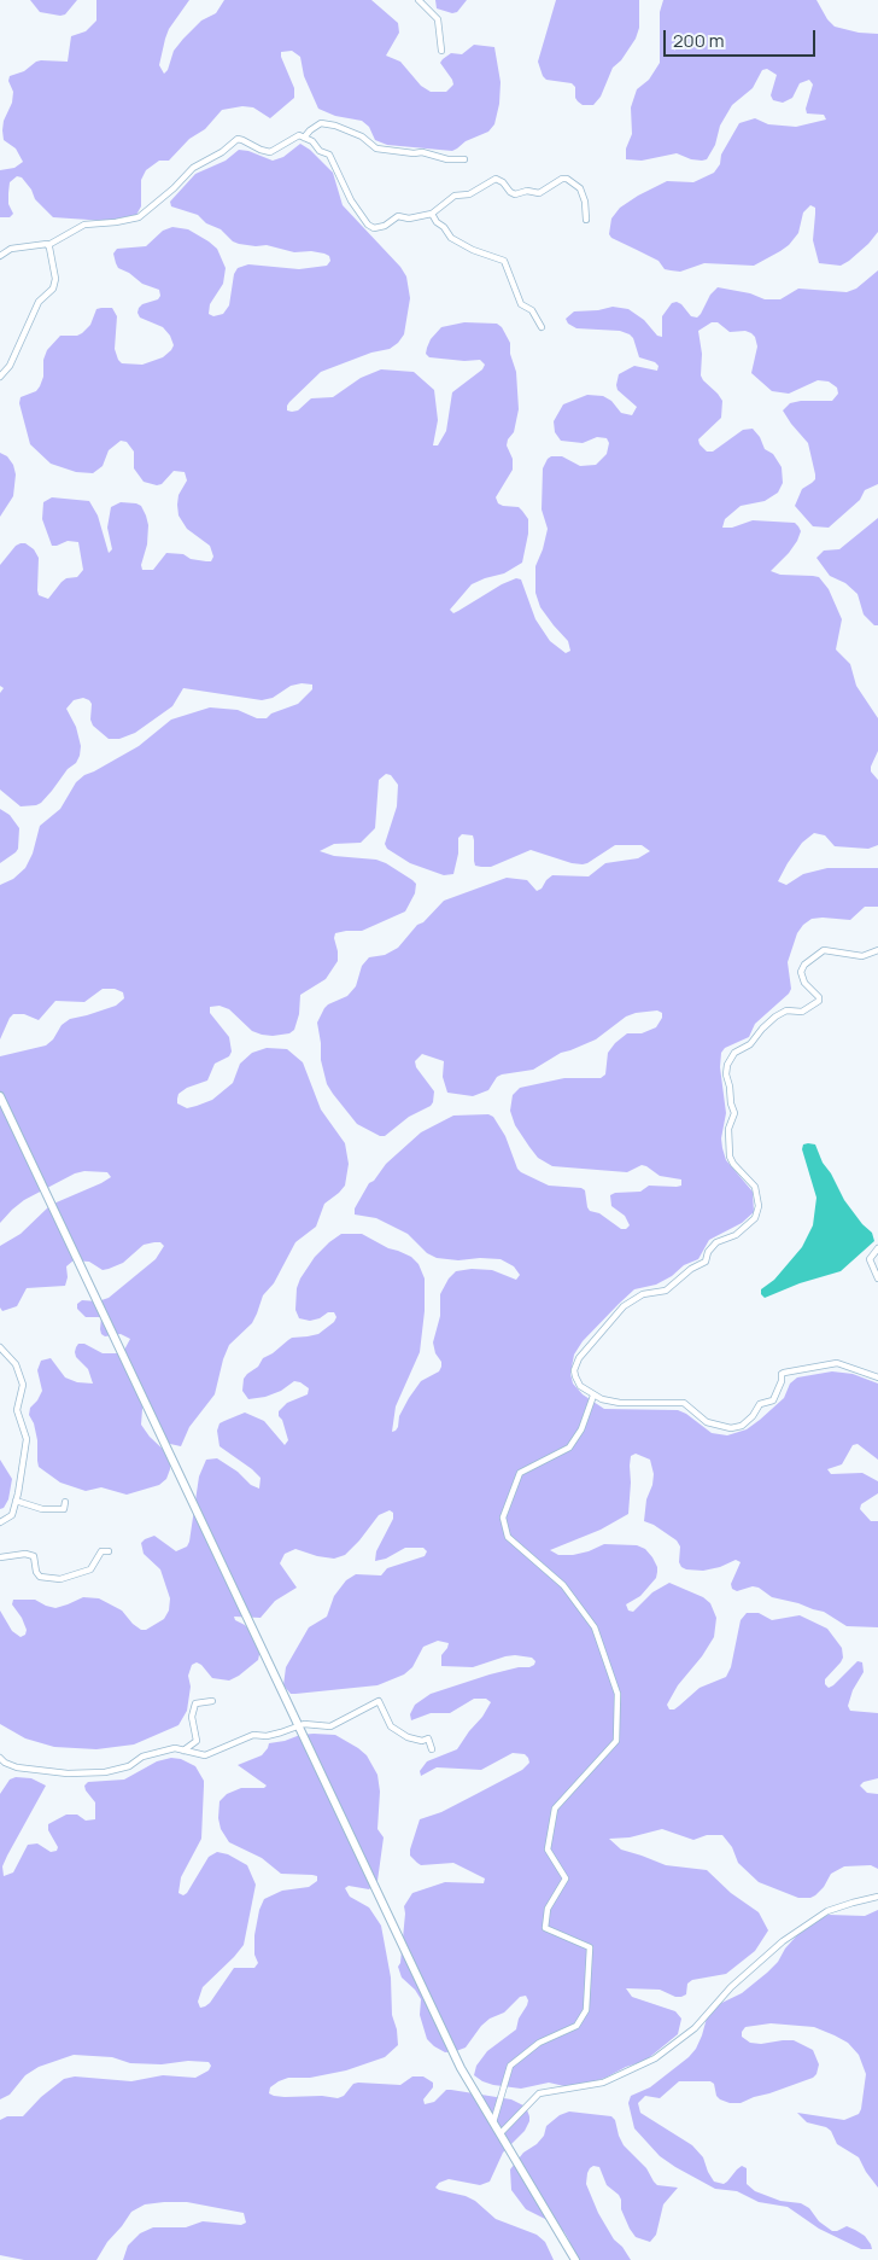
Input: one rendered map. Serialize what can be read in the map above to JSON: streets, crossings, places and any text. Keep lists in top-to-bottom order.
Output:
{
  "scale_bar": "200 m"
}
